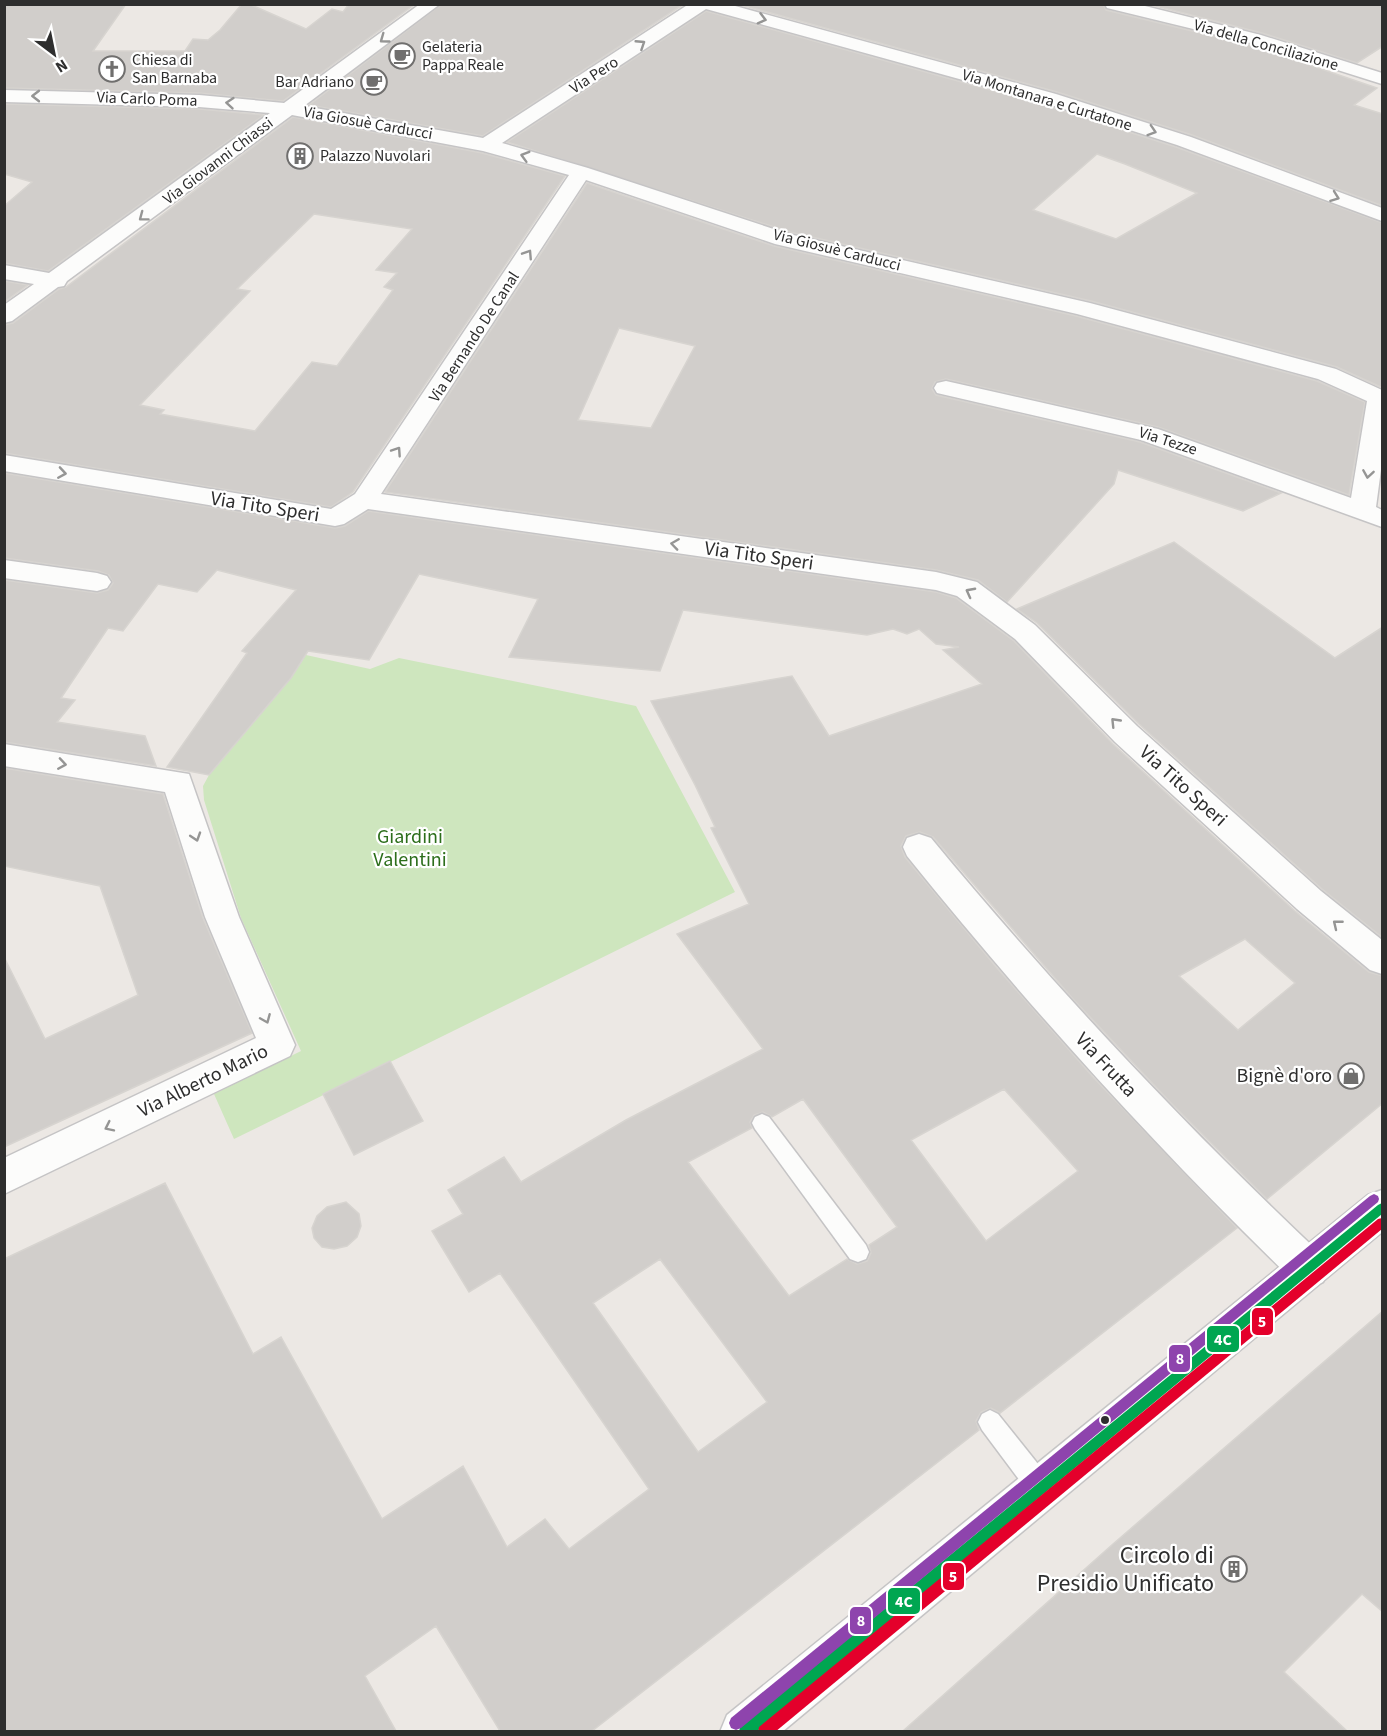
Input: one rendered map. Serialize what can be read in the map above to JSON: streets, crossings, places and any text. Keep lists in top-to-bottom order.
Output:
{
  "streets": {
    "street": [
      "Via della Conciliazione",
      "Via Pero",
      "Via Carlo Poma",
      "Via Montanara e Curtatone",
      "Via Giosuè Carducci",
      "Via Giovanni Chiassi",
      "Via Bernando De Canal",
      "Via Tezze",
      "Via Tito Speri",
      "Via Frutta",
      "Via Alberto Mario"
    ]
  },
  "crossings": [
    ["Via Pero", "Via Montanara e Curtatone"],
    ["Via Pero", "Via Giosuè Carducci"],
    ["Via Carlo Poma", "Via Giosuè Carducci"],
    ["Via Carlo Poma", "Via Giovanni Chiassi"],
    ["Via Giosuè Carducci", "Via Giovanni Chiassi"],
    ["Via Giosuè Carducci", "Via Bernando De Canal"],
    ["Via Bernando De Canal", "Via Tito Speri"]
  ],
  "one_way": [
    "Via Pero",
    "Via Carlo Poma",
    "Via Montanara e Curtatone",
    "Via Giovanni Chiassi",
    "Via Bernando De Canal"
  ],
  "parks": ["Giardini Valentini"],
  "places": {
    "cafe": ["Gelateria Pappa Reale", "Bar Adriano"],
    "church": ["Chiesa di San Barnaba"],
    "building": ["Palazzo Nuvolari", "Circolo di Presidio Unificato"],
    "shop": ["Bignè d'oro"]
  },
  "lines": ["transit line 8", "transit line 4C", "transit line 5"],
  "north": "bottom right"
}
